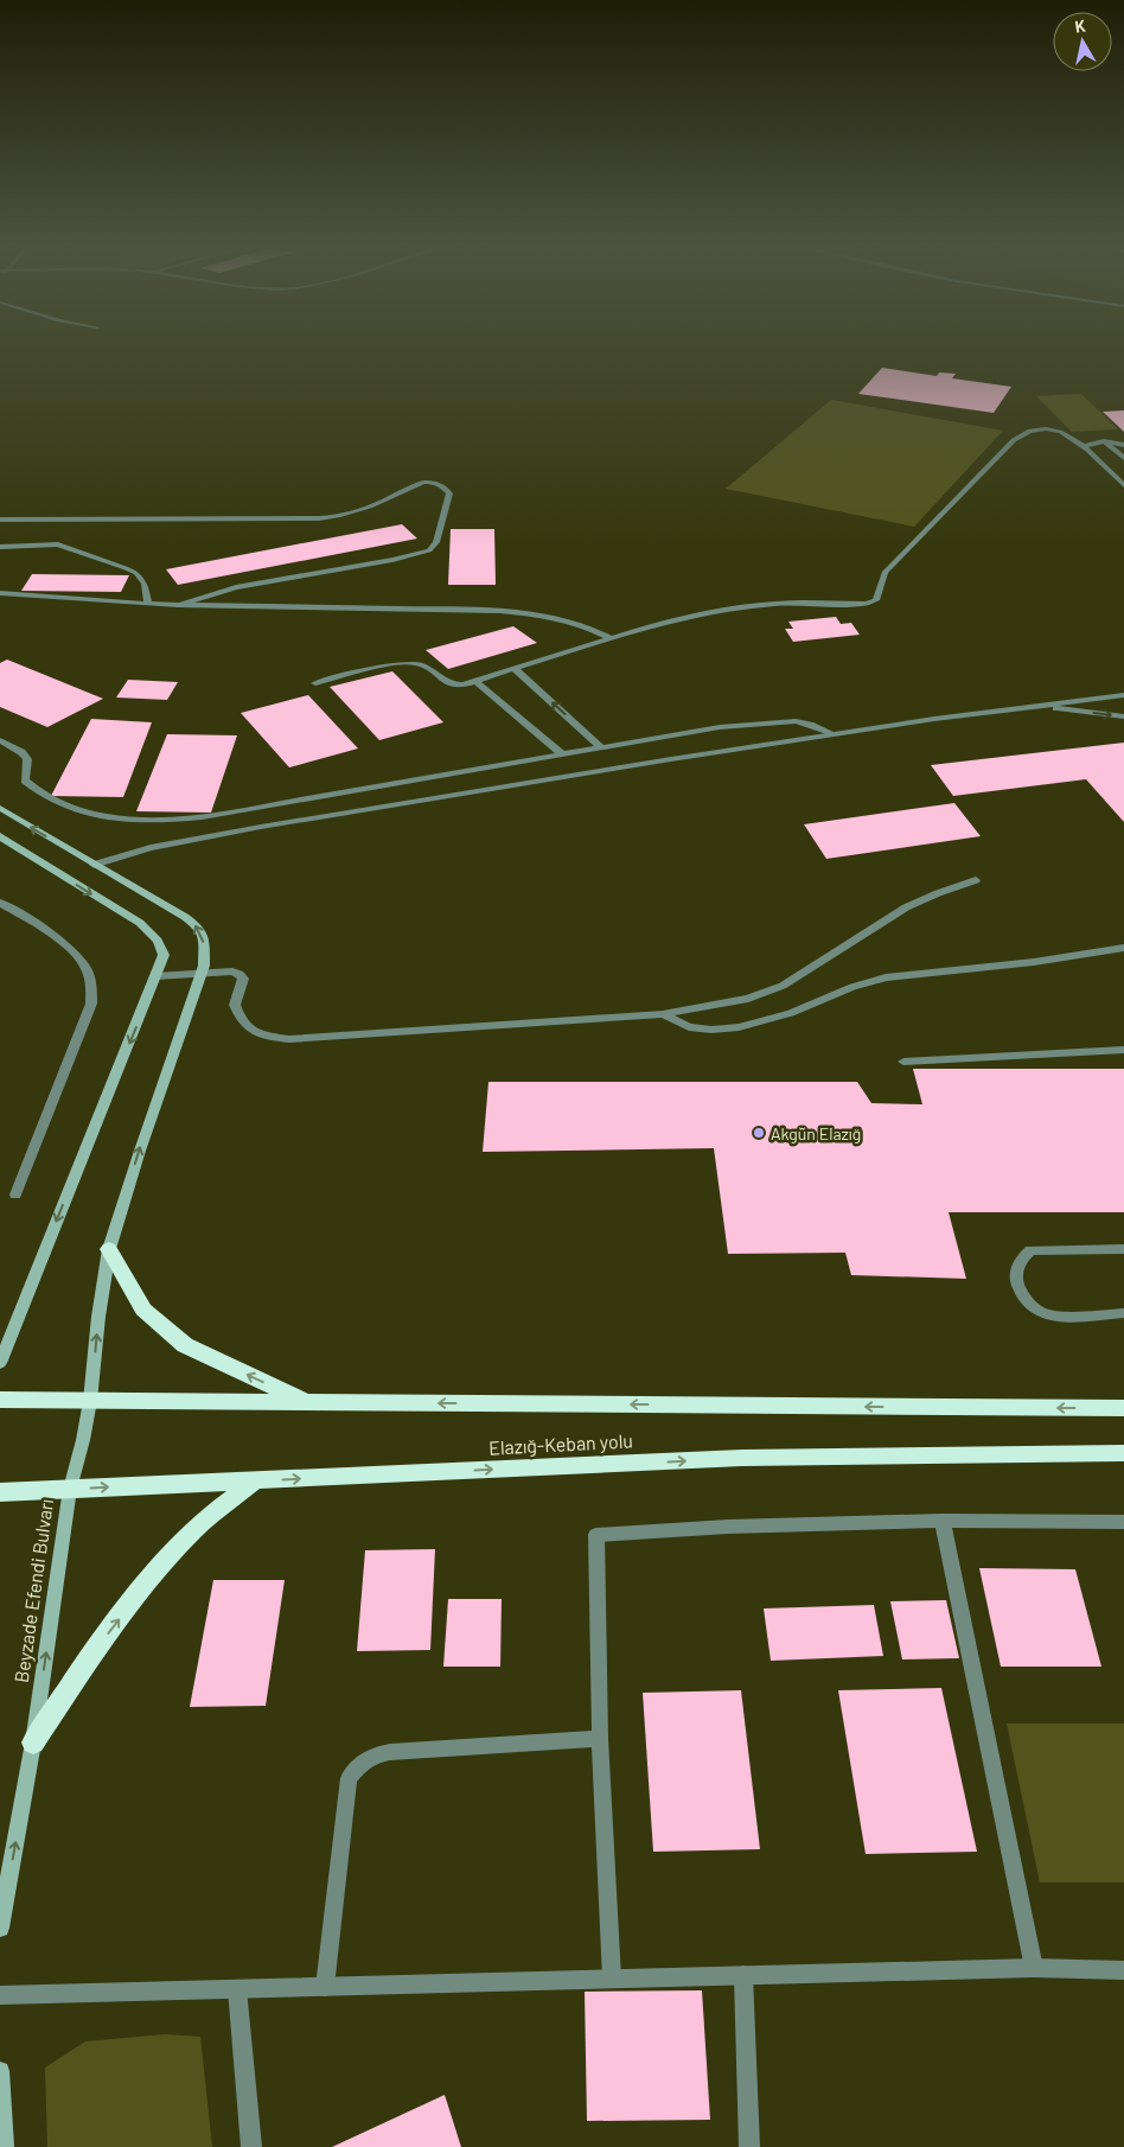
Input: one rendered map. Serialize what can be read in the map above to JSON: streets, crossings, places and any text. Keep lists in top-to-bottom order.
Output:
{
  "streets": {
    "highway": ["Elazığ-Keban yolu"],
    "main road": ["Beyzade Efendi Bulvarı"]
  },
  "crossings": [
    ["Elazığ-Keban yolu", "Beyzade Efendi Bulvarı"]
  ],
  "places": ["Akgün Elazığ"],
  "north": "top"
}
